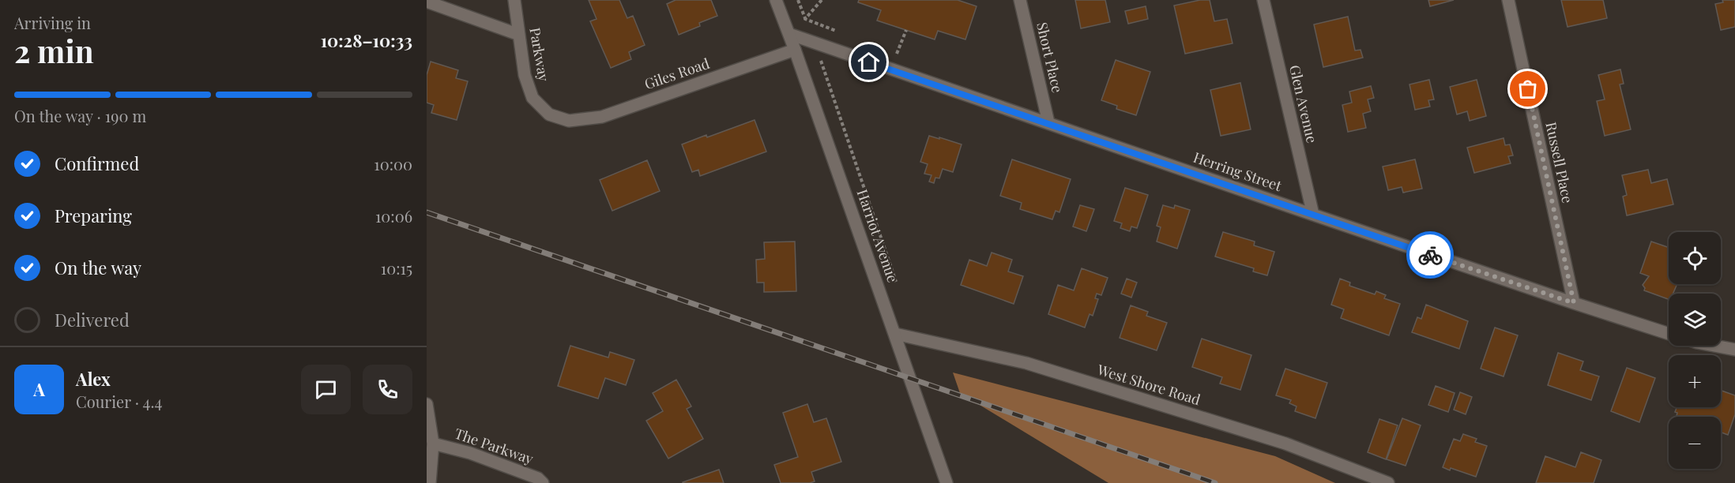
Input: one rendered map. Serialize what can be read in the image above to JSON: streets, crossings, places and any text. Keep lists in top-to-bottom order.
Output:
{
  "streets": {
    "street": [
      "Parkway",
      "Short Place",
      "Giles Road",
      "Glen Avenue",
      "Russell Place",
      "Herring Street",
      "Harriot Avenue",
      "West Shore Road",
      "The Parkway"
    ]
  },
  "crossings": [
    ["Parkway", "Giles Road"],
    ["Short Place", "Herring Street"],
    ["Giles Road", "Harriot Avenue"],
    ["Glen Avenue", "Herring Street"],
    ["Russell Place", "Herring Street"],
    ["Herring Street", "Harriot Avenue"],
    ["Harriot Avenue", "West Shore Road"]
  ],
  "page": {
    "heading": ["2 min", "Arriving in", "10:28–10:33"],
    "panel": ["Alex", "Courier · 4.4"],
    "bar": "On the way · 190 m",
    "list": [
      ["Confirmed", "10:00"],
      ["Preparing", "10:06"],
      ["On the way", "10:15"],
      "Delivered"
    ],
    "map_buttons": ["+", "−"],
    "round": "A"
  }
}
